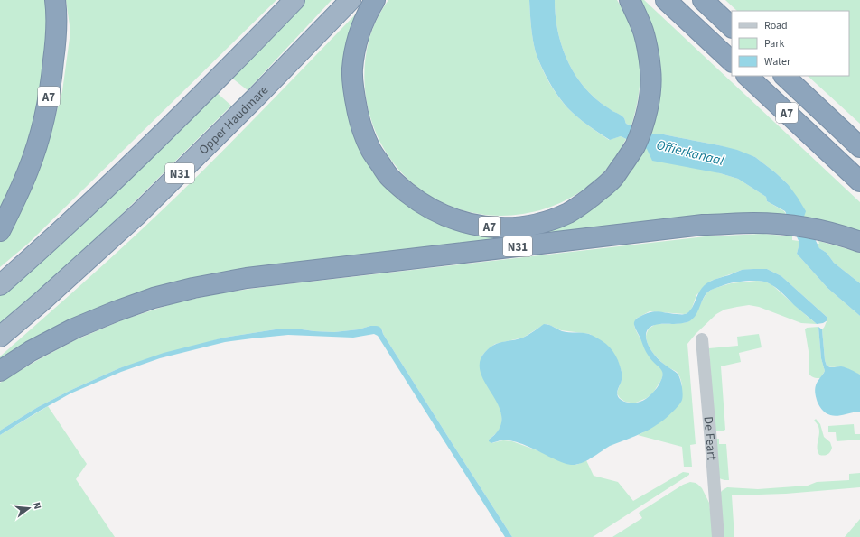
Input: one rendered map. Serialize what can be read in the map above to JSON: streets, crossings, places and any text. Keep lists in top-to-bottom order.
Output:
{
  "streets": {
    "highway": ["A7", "Opper Haudmare", "N31"],
    "street": ["De Feart"]
  },
  "water": ["Offierkanaal"],
  "legend": ["Road", "Park", "Water"],
  "north": "right"
}
